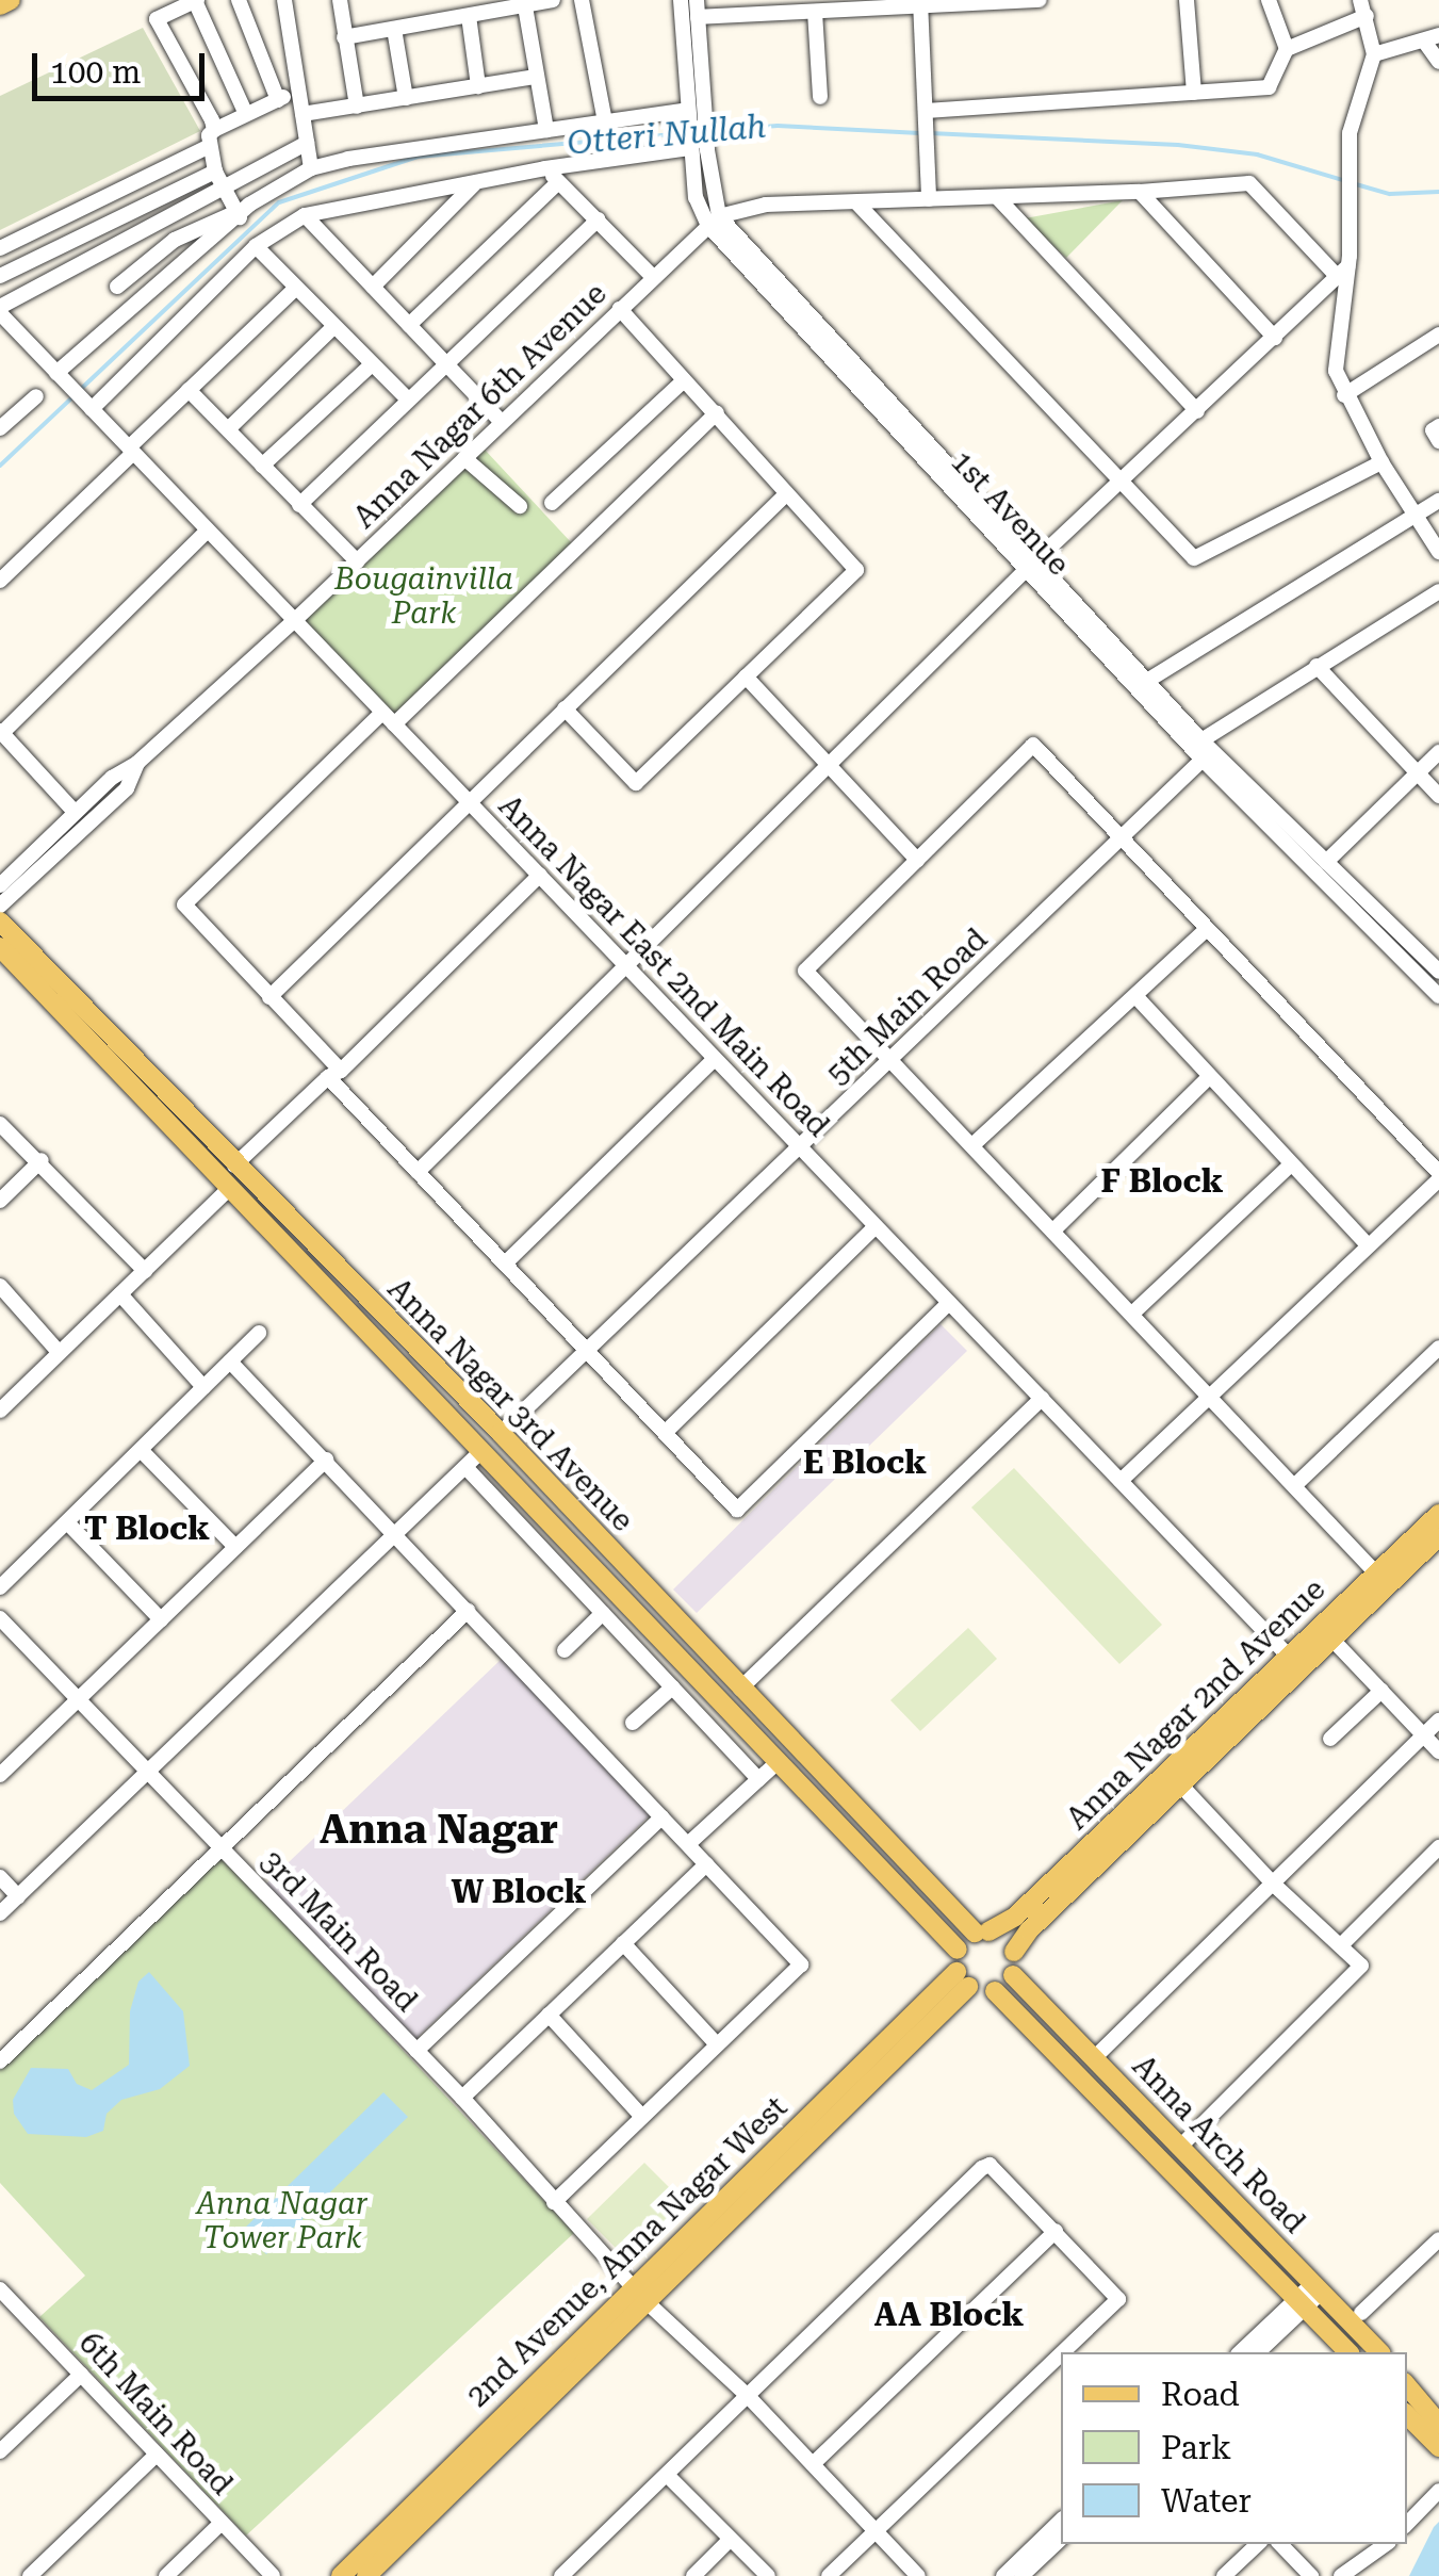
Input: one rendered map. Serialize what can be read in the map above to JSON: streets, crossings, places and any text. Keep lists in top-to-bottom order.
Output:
{
  "streets": {
    "main road": [
      "Anna Nagar 3rd Avenue",
      "Anna Nagar 2nd Avenue",
      "Anna Arch Road",
      "2nd Avenue, Anna Nagar West"
    ],
    "street": [
      "Anna Nagar 6th Avenue",
      "1st Avenue",
      "Anna Nagar East 2nd Main Road",
      "5th Main Road",
      "3rd Main Road",
      "6th Main Road"
    ]
  },
  "crossings": [
    ["Anna Nagar 6th Avenue", "1st Avenue"],
    ["Anna Nagar 6th Avenue", "Anna Nagar East 2nd Main Road"],
    ["1st Avenue", "5th Main Road"],
    ["Anna Nagar East 2nd Main Road", "5th Main Road"],
    ["Anna Nagar East 2nd Main Road", "Anna Nagar 2nd Avenue"],
    ["5th Main Road", "Anna Nagar 3rd Avenue"],
    ["Anna Nagar 3rd Avenue", "Anna Nagar 2nd Avenue"],
    ["Anna Nagar 3rd Avenue", "Anna Arch Road"],
    ["Anna Nagar 3rd Avenue", "2nd Avenue, Anna Nagar West"],
    ["Anna Nagar 2nd Avenue", "Anna Arch Road"],
    ["Anna Nagar 2nd Avenue", "2nd Avenue, Anna Nagar West"],
    ["3rd Main Road", "2nd Avenue, Anna Nagar West"],
    ["Anna Arch Road", "2nd Avenue, Anna Nagar West"]
  ],
  "districts": [
    "F Block",
    "E Block",
    "T Block",
    "Anna Nagar",
    "W Block",
    "AA Block"
  ],
  "water": ["Otteri Nullah"],
  "parks": ["Bougainvilla Park", "Anna Nagar Tower Park"],
  "legend": ["Road", "Park", "Water"],
  "scale_bar": "100 m"
}
